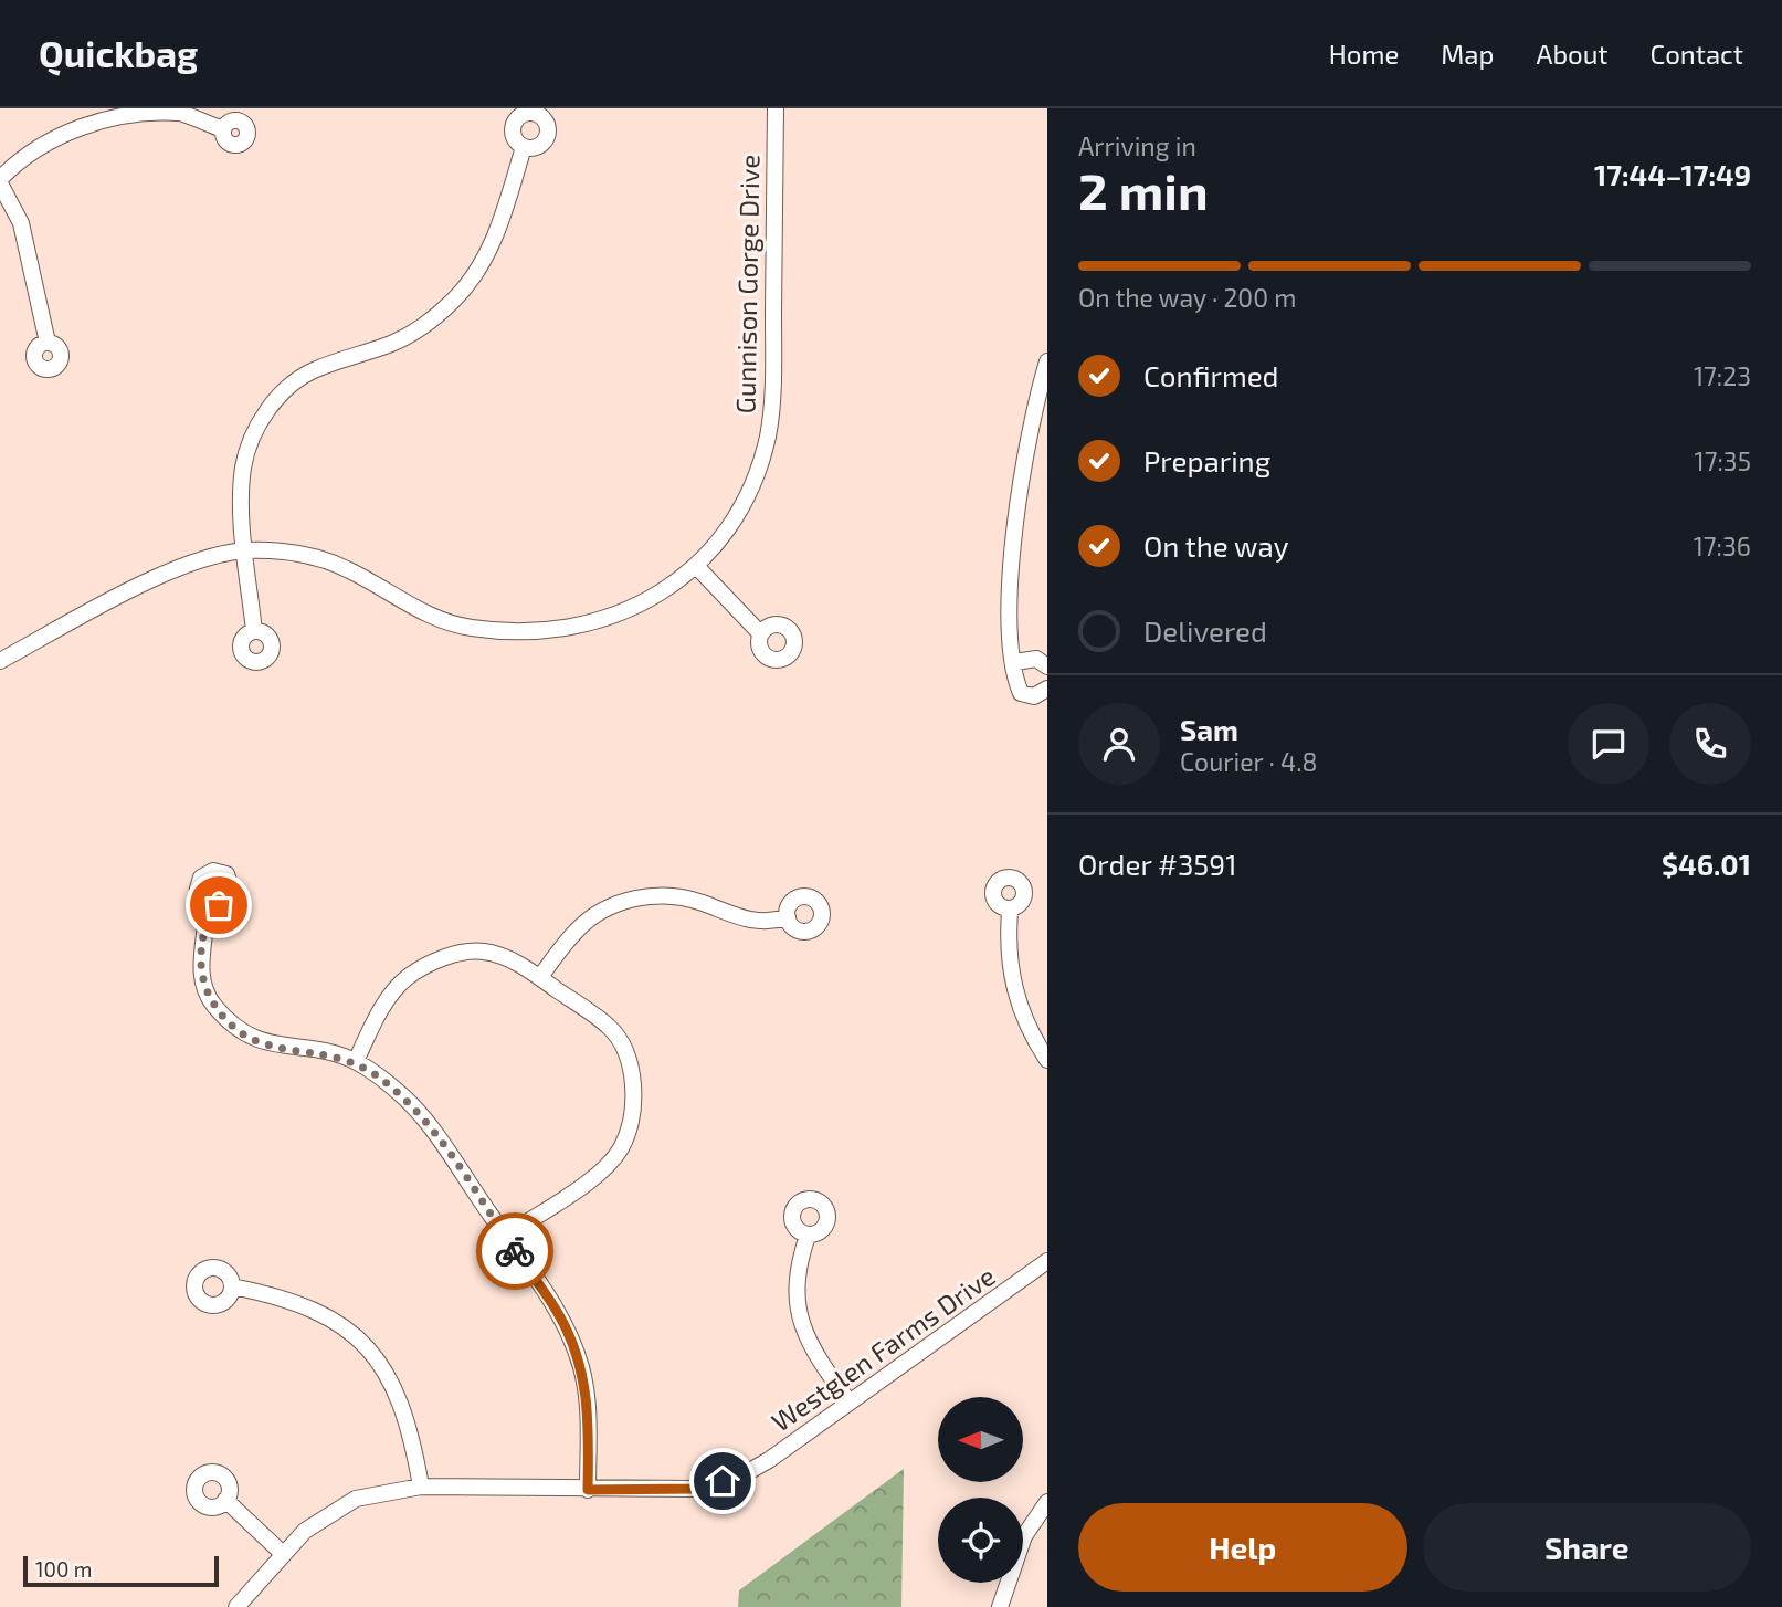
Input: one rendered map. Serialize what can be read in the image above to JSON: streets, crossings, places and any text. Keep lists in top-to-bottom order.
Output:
{
  "streets": {
    "street": ["Gunnison Gorge Drive", "Westglen Farms Drive"]
  },
  "scale_bar": "100 m",
  "north": "left",
  "page": {
    "header": "Quickbag",
    "nav": [
      "Home",
      "Map",
      "About",
      "Contact"
    ],
    "heading": ["2 min", "Arriving in", "17:44–17:49"],
    "panel": [
      "Sam",
      "Courier · 4.8",
      "Order #3591",
      "$46.01"
    ],
    "bar": "On the way · 200 m",
    "list": [
      ["Confirmed", "17:23"],
      ["Preparing", "17:35"],
      ["On the way", "17:36"],
      "Delivered"
    ],
    "buttons": ["Help", "Share"],
    "scale": "100 m"
  }
}
